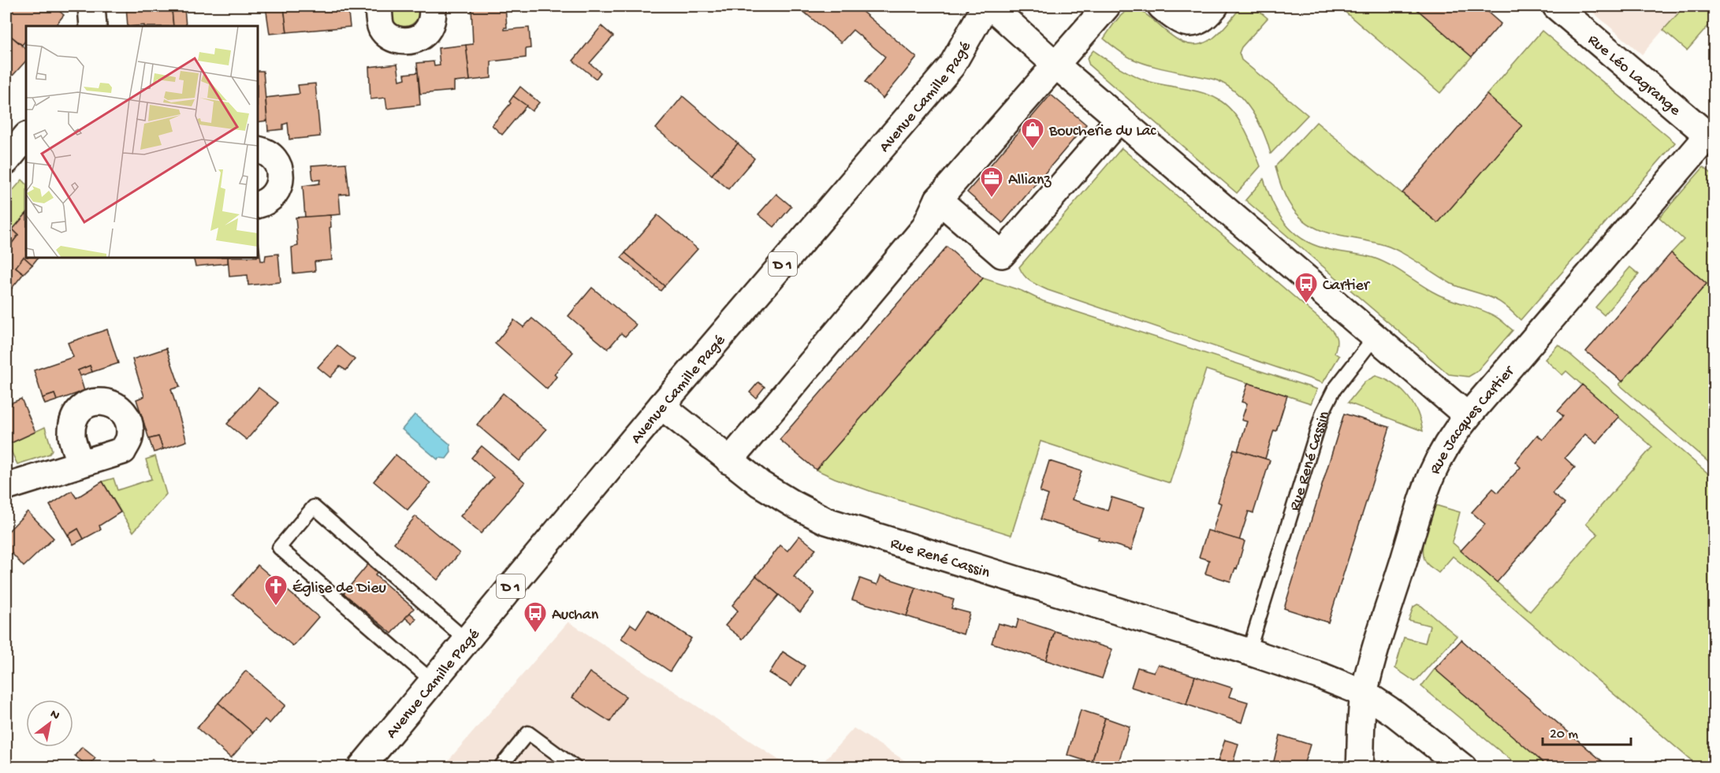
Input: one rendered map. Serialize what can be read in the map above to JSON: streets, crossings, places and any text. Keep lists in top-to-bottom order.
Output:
{
  "streets": {
    "street": [
      "Rue Léo Lagrange",
      "Avenue Camille Pagé",
      "D 1",
      "Rue Jacques Cartier",
      "Rue René Cassin"
    ]
  },
  "crossings": [
    ["Rue Léo Lagrange", "Rue Jacques Cartier"],
    ["Avenue Camille Pagé", "Rue René Cassin"],
    ["Rue Jacques Cartier", "Rue René Cassin"]
  ],
  "places": {
    "shop": ["Boucherie du Lac"],
    "office": ["Allianz"],
    "bus stop": ["Cartier", "Auchan"],
    "church": ["Église de Dieu"]
  },
  "scale_bar": "20 m",
  "north": "top right"
}
